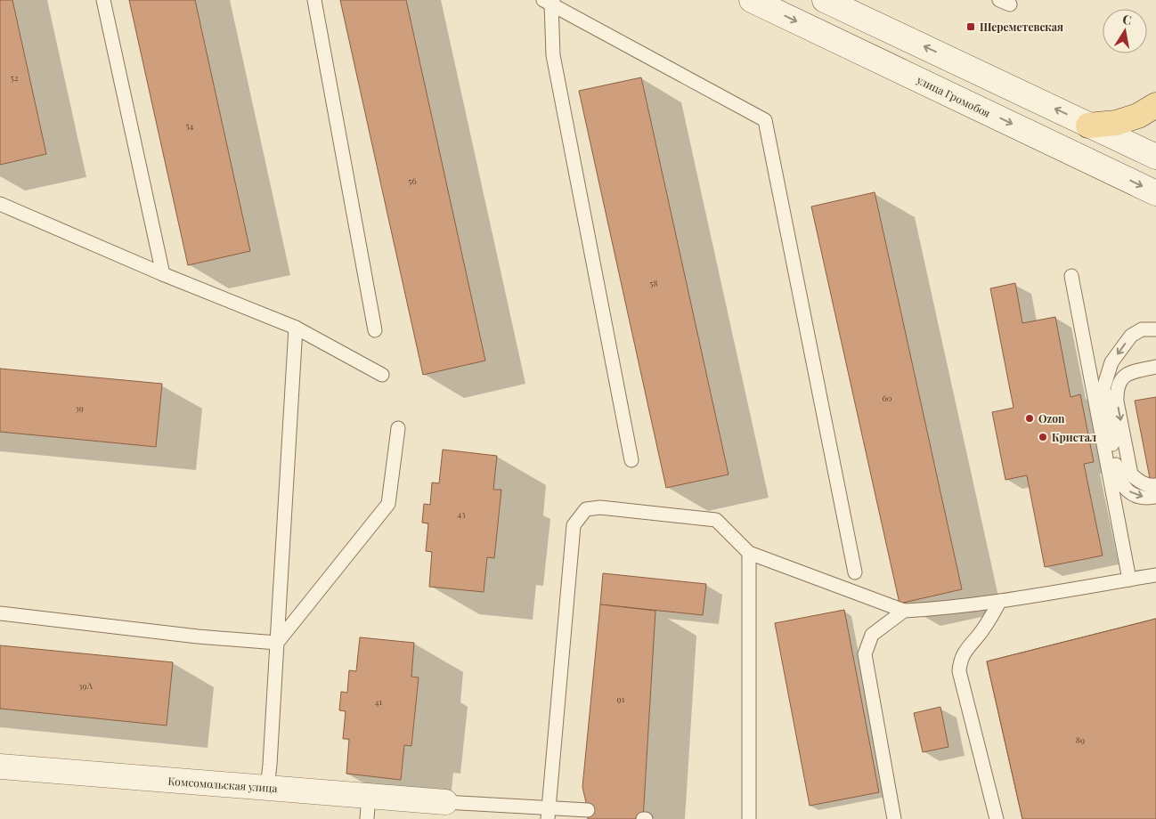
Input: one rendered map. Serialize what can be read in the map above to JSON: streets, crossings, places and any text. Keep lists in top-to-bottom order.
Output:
{
  "streets": {
    "main road": ["улица Громобоя", "Комсомольская улица"]
  },
  "places": {
    "transit": ["Шереметевская"],
    "other": ["Ozon", "Кристал"]
  },
  "house_numbers": [
    "52",
    "54",
    "56",
    "58",
    "60",
    "39",
    "43",
    "39А",
    "91",
    "41",
    "89"
  ],
  "north": "top"
}
